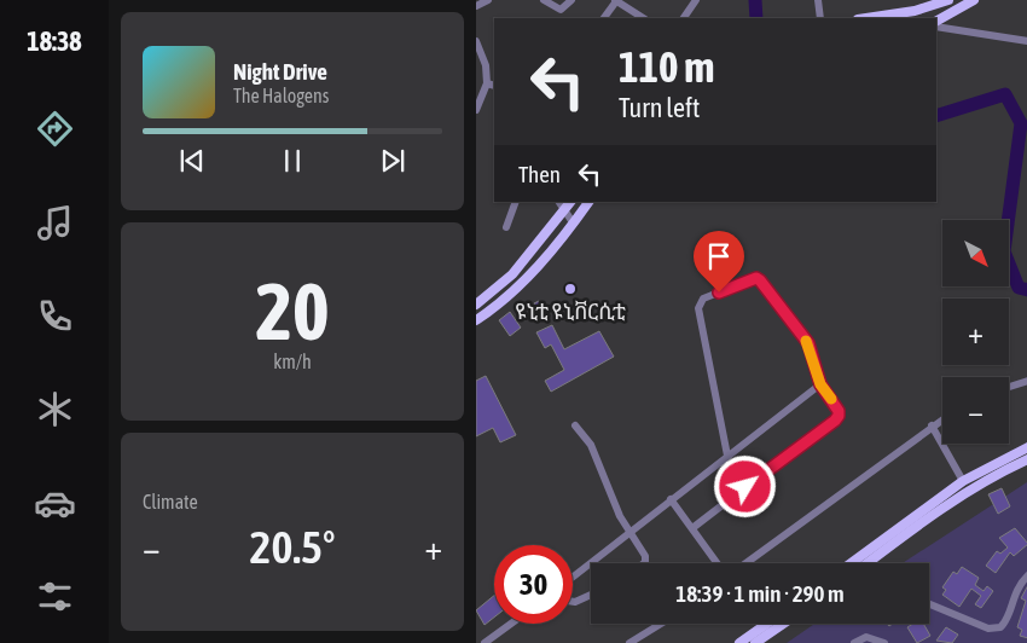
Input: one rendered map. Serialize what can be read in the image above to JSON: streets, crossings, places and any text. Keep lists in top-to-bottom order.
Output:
{
  "places": ["ዩኒቲ ዩኒቨርሲቲ"],
  "north": "bottom right",
  "page": {
    "tabs": "18:38",
    "turn": ["110 m", "Turn left"],
    "song": ["Night Drive", "The Halogens"],
    "then": "Then",
    "map_buttons": ["+", "−"],
    "tile": [
      ["20", "km/h"],
      "Climate"
    ],
    "heat": ["−", "20.5°", "+"],
    "limit": "30",
    "trip": "18:39 · 1 min · 290 m"
  }
}
